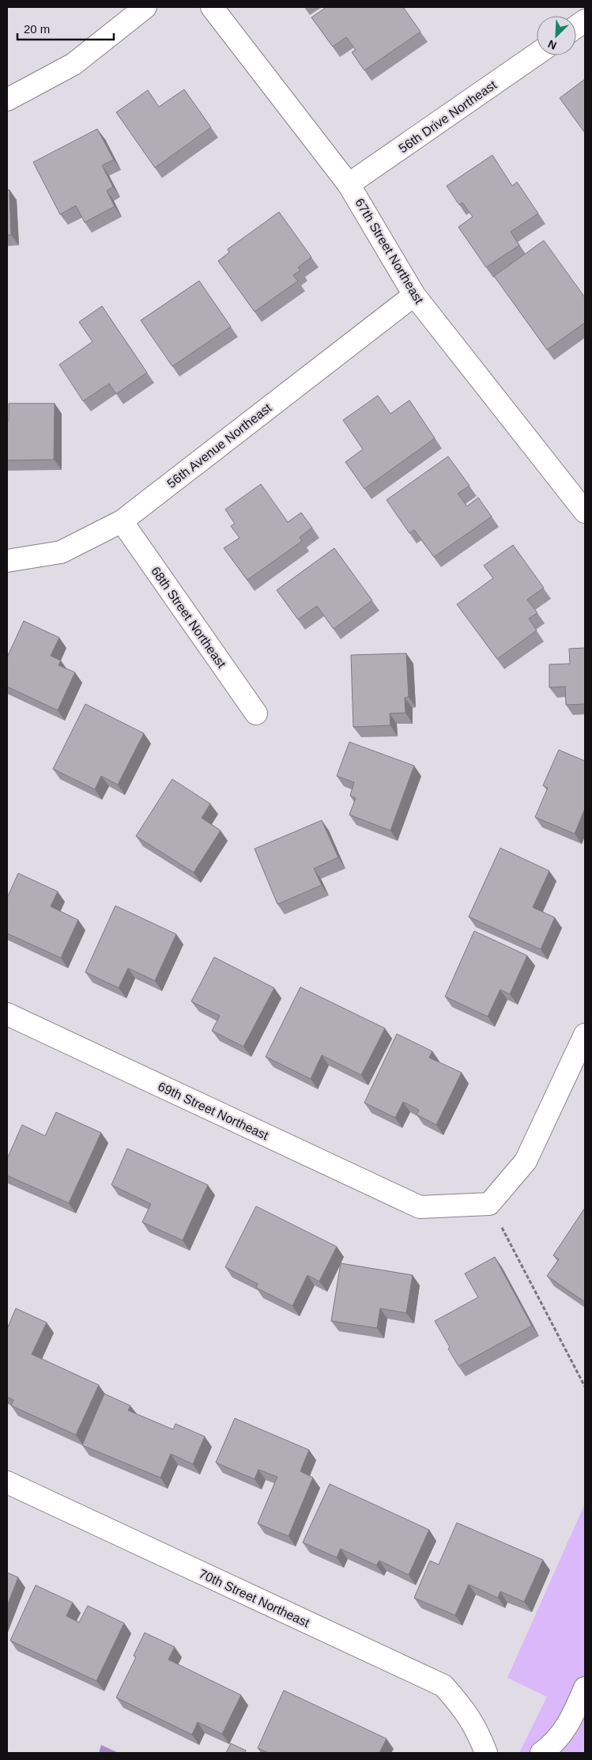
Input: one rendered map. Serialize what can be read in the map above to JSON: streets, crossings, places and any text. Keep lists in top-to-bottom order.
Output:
{
  "streets": {
    "street": [
      "56th Drive Northeast",
      "67th Street Northeast",
      "56th Avenue Northeast",
      "68th Street Northeast",
      "69th Street Northeast",
      "70th Street Northeast"
    ]
  },
  "crossings": [
    ["56th Drive Northeast", "67th Street Northeast"],
    ["67th Street Northeast", "56th Avenue Northeast"],
    ["56th Avenue Northeast", "68th Street Northeast"]
  ],
  "scale_bar": "20 m",
  "north": "bottom left"
}
